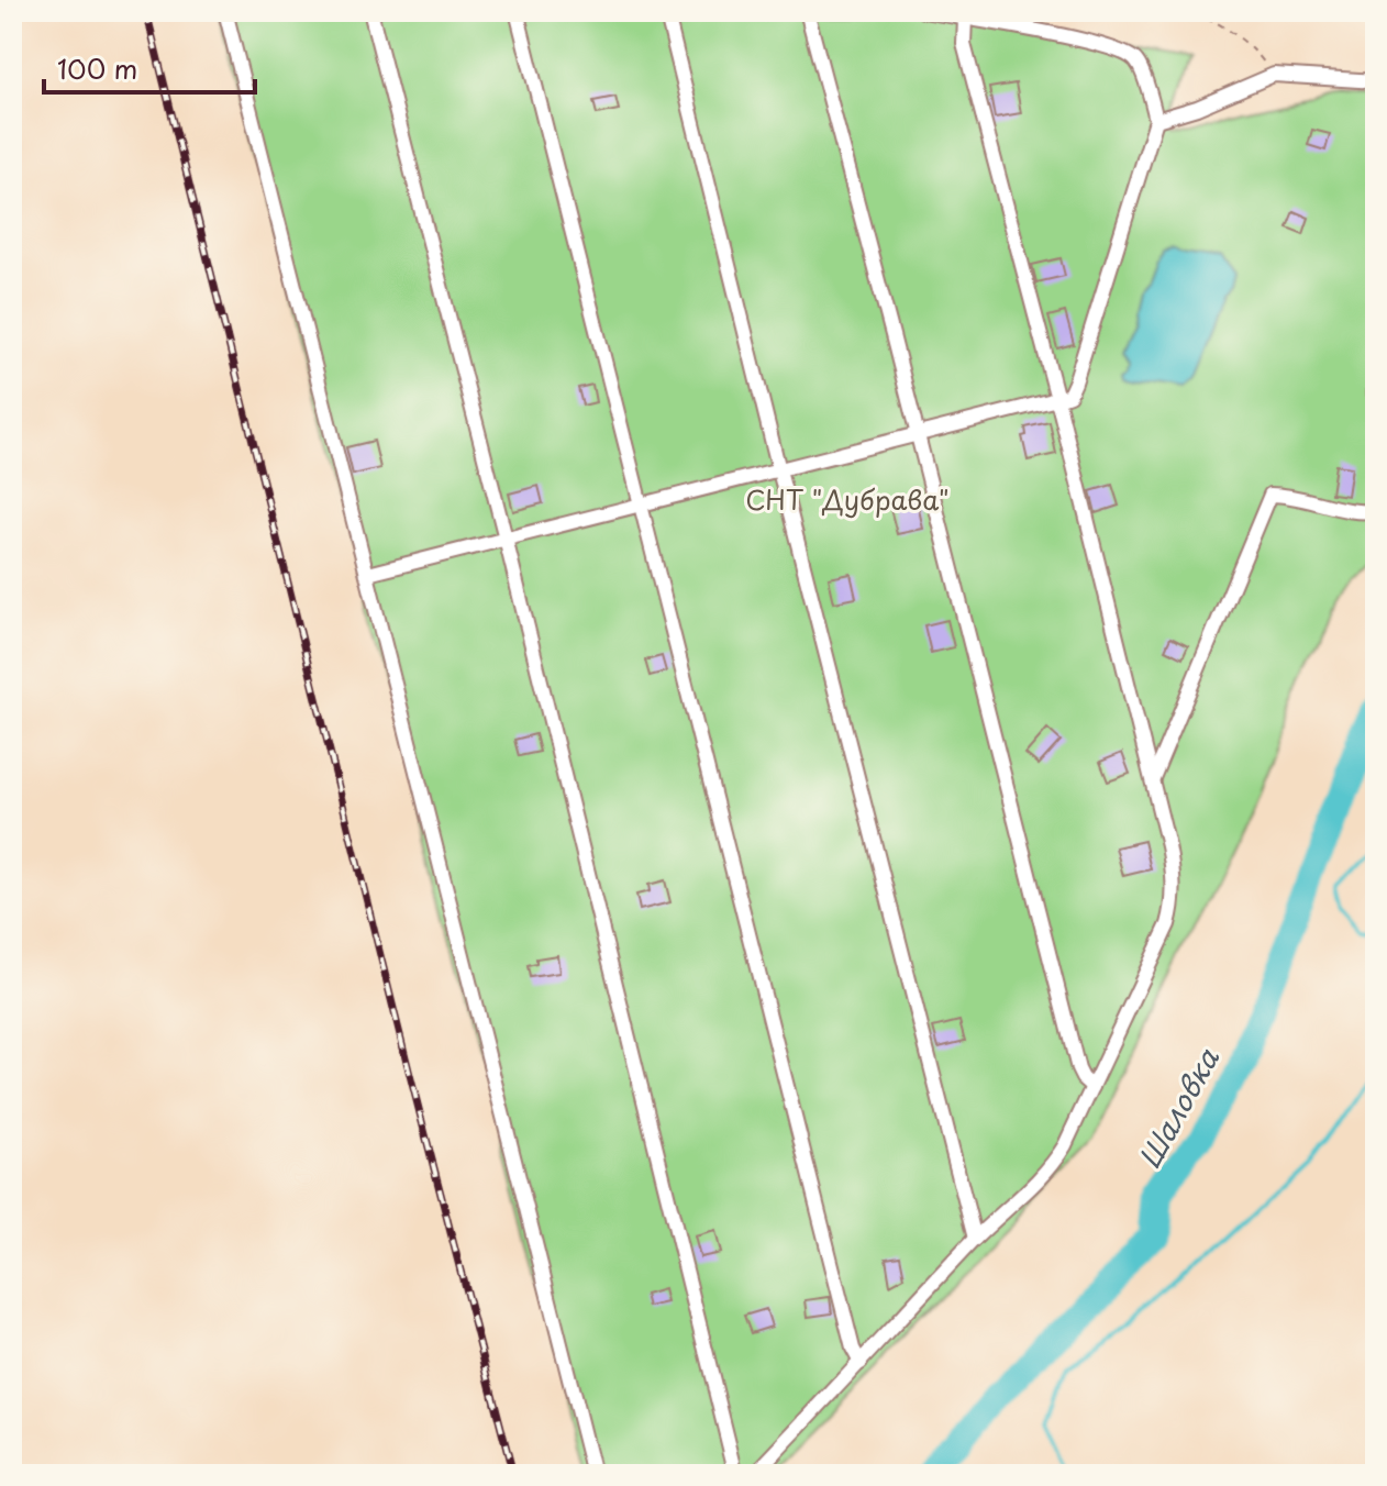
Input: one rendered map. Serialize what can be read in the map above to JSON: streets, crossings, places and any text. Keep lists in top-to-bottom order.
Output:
{
  "water": ["Шаловка"],
  "parks": ["СНТ \"Дубрава\""],
  "scale_bar": "100 m"
}
